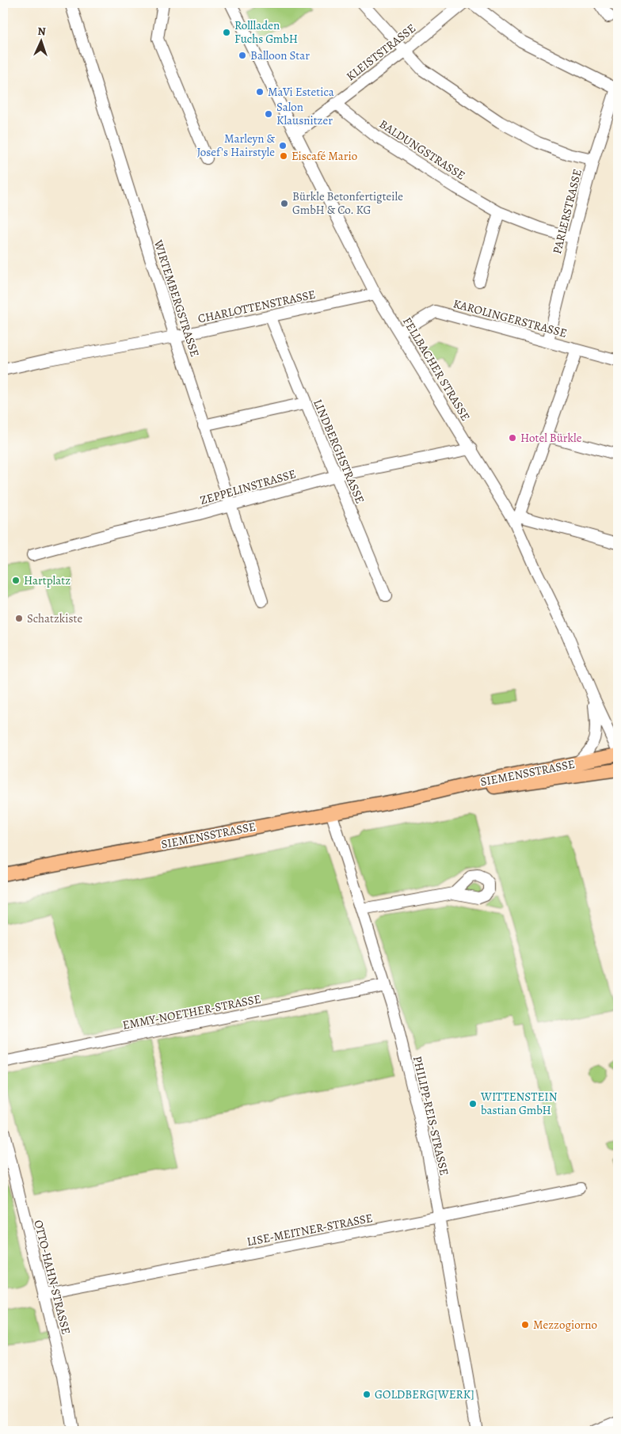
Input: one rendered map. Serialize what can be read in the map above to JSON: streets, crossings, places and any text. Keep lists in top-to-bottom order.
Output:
{
  "streets": {
    "main road": ["SIEMENSSTRASSE"],
    "street": [
      "KLEISTSTRASSE",
      "BALDUNGSTRASSE",
      "PARLERSTRASSE",
      "WIRTEMBERGSTRASSE",
      "CHARLOTTENSTRASSE",
      "KAROLINGERSTRASSE",
      "FELLBACHER STRASSE",
      "LINDBERGHSTRASSE",
      "ZEPPELINSTRASSE",
      "EMMY-NOETHER-STRASSE",
      "PHILIPP-REIS-STRASSE",
      "LISE-MEITNER-STRASSE",
      "OTTO-HAHN-STRASSE"
    ]
  },
  "crossings": [
    ["KLEISTSTRASSE", "BALDUNGSTRASSE"],
    ["KLEISTSTRASSE", "FELLBACHER STRASSE"],
    ["BALDUNGSTRASSE", "PARLERSTRASSE"],
    ["PARLERSTRASSE", "KAROLINGERSTRASSE"],
    ["WIRTEMBERGSTRASSE", "CHARLOTTENSTRASSE"],
    ["WIRTEMBERGSTRASSE", "ZEPPELINSTRASSE"],
    ["CHARLOTTENSTRASSE", "FELLBACHER STRASSE"],
    ["CHARLOTTENSTRASSE", "LINDBERGHSTRASSE"],
    ["KAROLINGERSTRASSE", "FELLBACHER STRASSE"],
    ["FELLBACHER STRASSE", "ZEPPELINSTRASSE"],
    ["LINDBERGHSTRASSE", "ZEPPELINSTRASSE"],
    ["SIEMENSSTRASSE", "PHILIPP-REIS-STRASSE"],
    ["EMMY-NOETHER-STRASSE", "PHILIPP-REIS-STRASSE"],
    ["PHILIPP-REIS-STRASSE", "LISE-MEITNER-STRASSE"],
    ["LISE-MEITNER-STRASSE", "OTTO-HAHN-STRASSE"]
  ],
  "places": [
    "Rollladen Fuchs GmbH",
    "Balloon Star",
    "MaVi Estetica",
    "Salon Klausnitzer",
    "Marleyn & Josef's Hairstyle",
    "Eiscafé Mario",
    "Bürkle Betonfertigteile GmbH & Co. KG",
    "Hotel Bürkle",
    "Hartplatz",
    "Schatzkiste",
    "WITTENSTEIN bastian GmbH",
    "Mezzogiorno",
    "GOLDBERG[WERK]"
  ],
  "north": "top"
}
